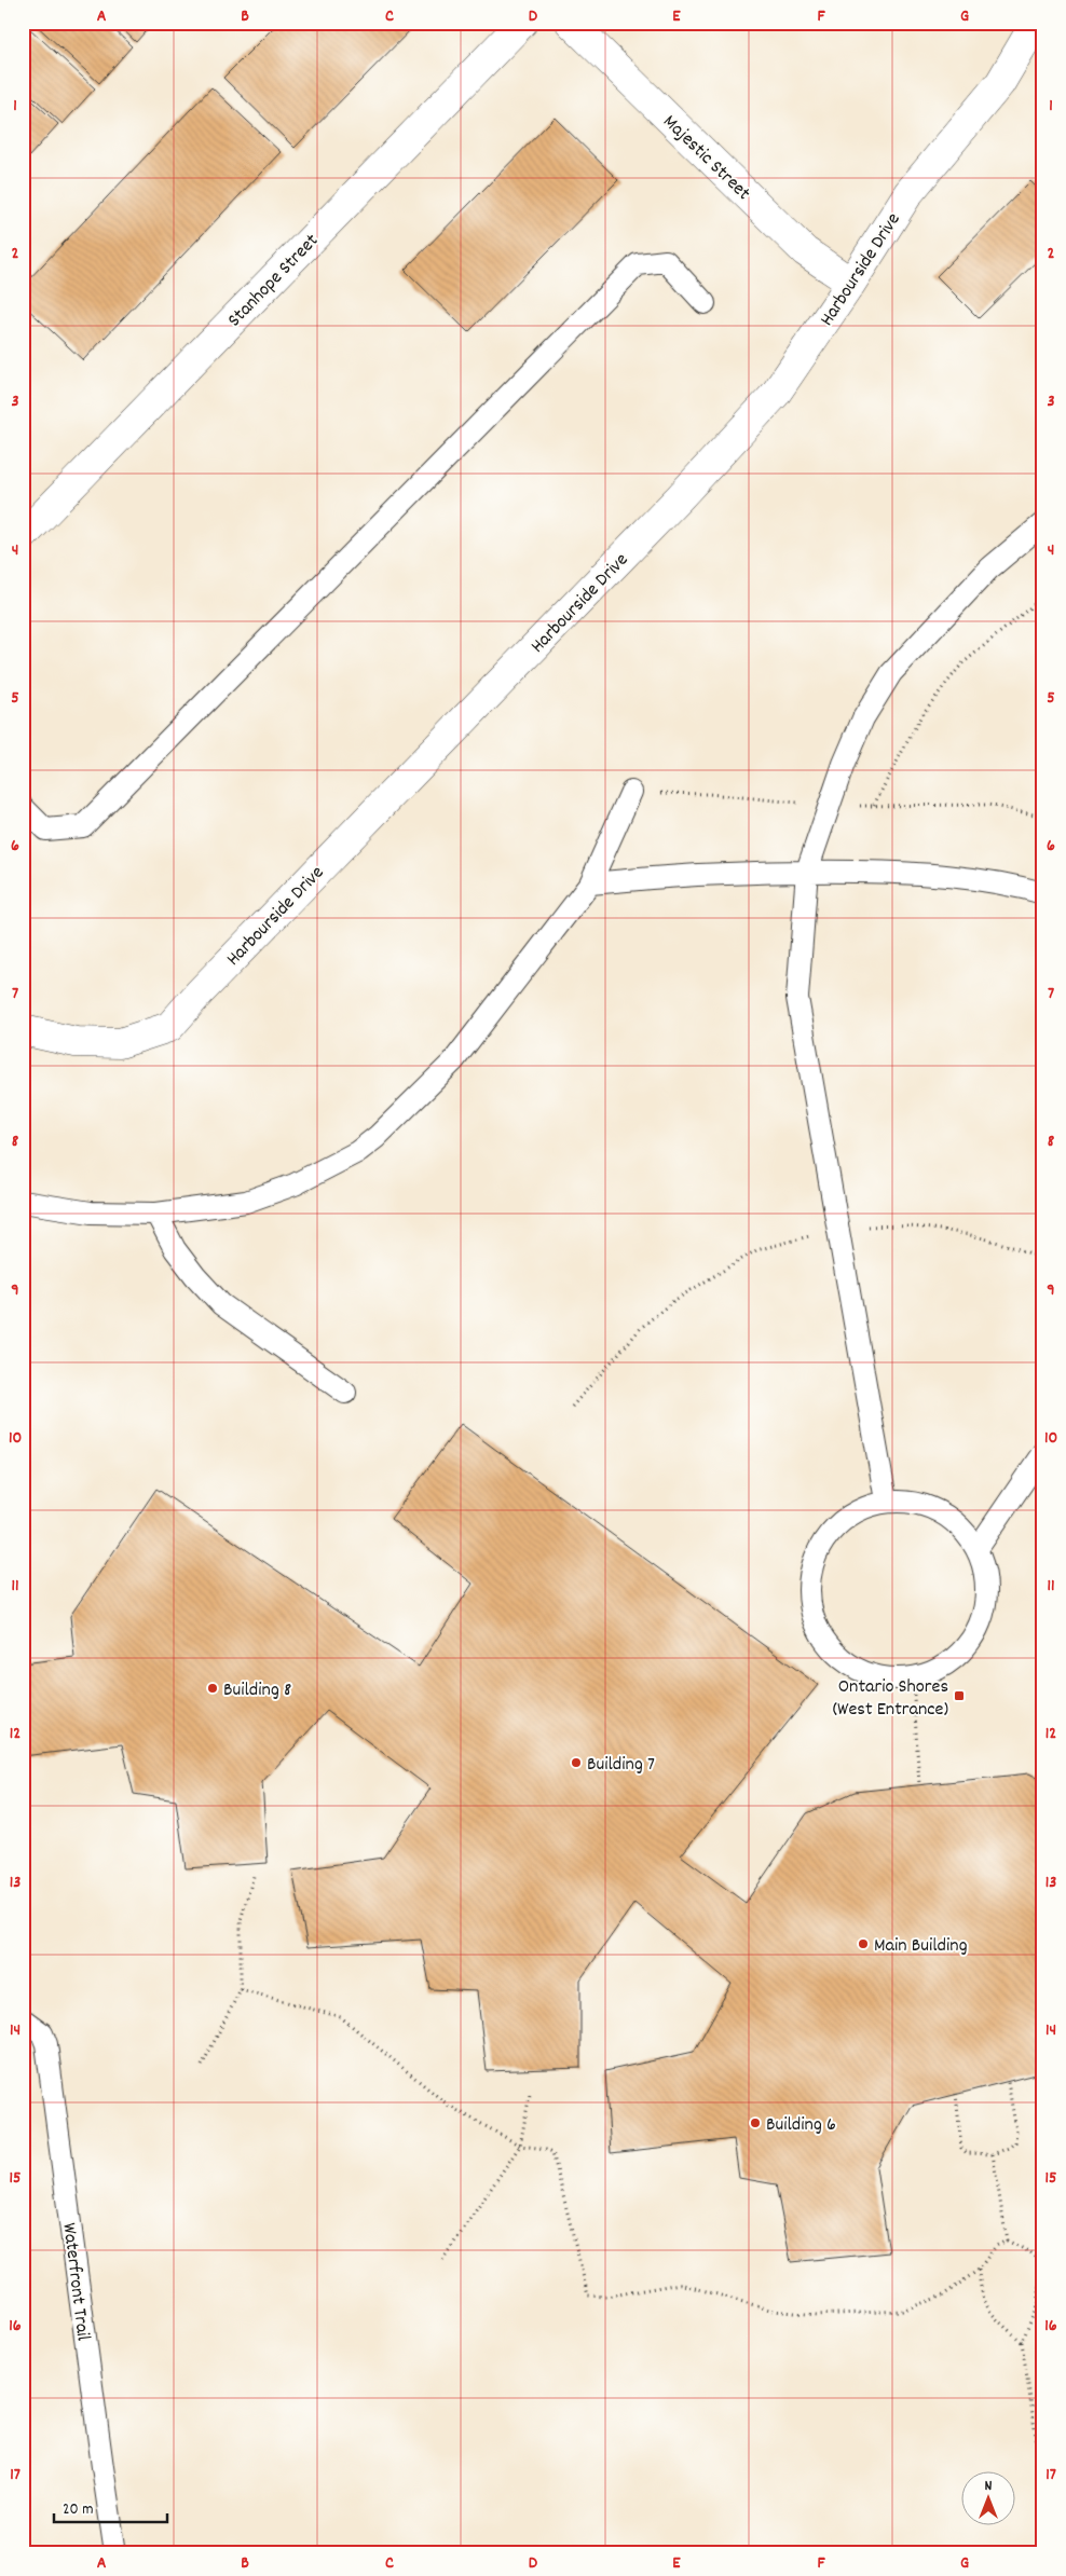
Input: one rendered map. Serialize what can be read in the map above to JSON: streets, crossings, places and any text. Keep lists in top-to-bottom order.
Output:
{
  "streets": {
    "street": ["Majestic Street", "Harbourside Drive", "Stanhope Street"],
    "lane": ["Waterfront Trail"]
  },
  "crossings": [
    ["Majestic Street", "Harbourside Drive"]
  ],
  "places": {
    "other": [
      "Building 8",
      "Building 7",
      "Main Building",
      "Building 6"
    ],
    "transit": ["Ontario Shores (West Entrance)"]
  },
  "scale_bar": "20 m",
  "north": "top",
  "grid": {
    "columns": [
      "A",
      "B",
      "C",
      "D",
      "E",
      "F",
      "G"
    ],
    "rows": [
      "1",
      "2",
      "3",
      "4",
      "5",
      "6",
      "7",
      "8",
      "9",
      "10",
      "11",
      "12",
      "13",
      "14",
      "15",
      "16",
      "17"
    ]
  }
}
